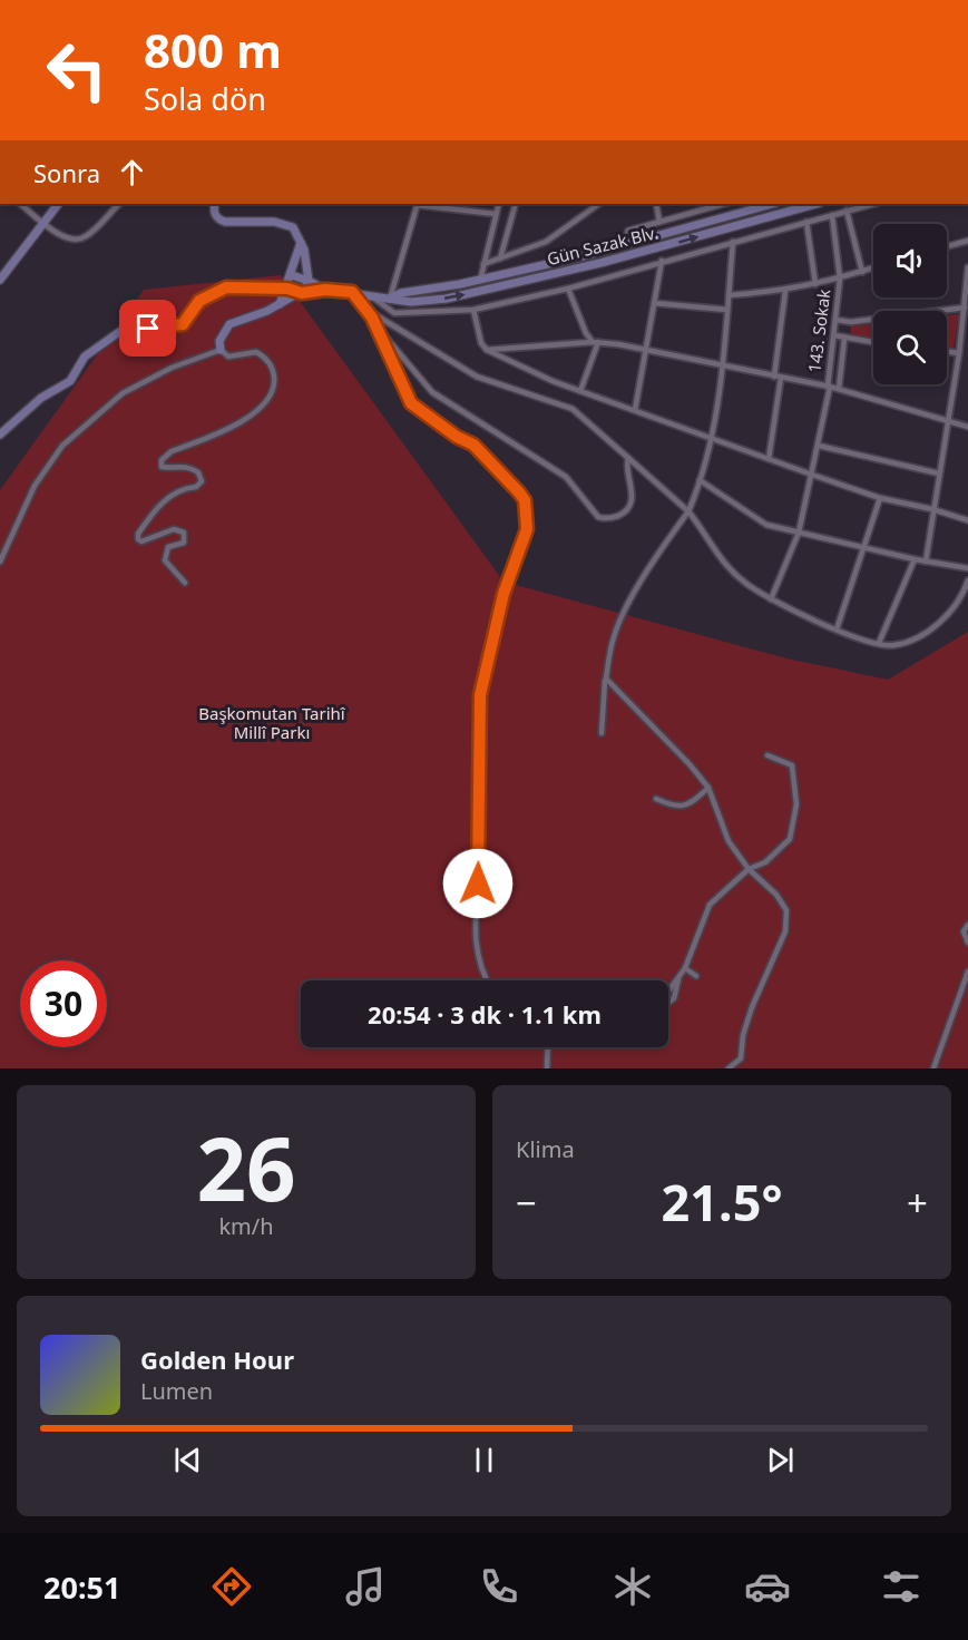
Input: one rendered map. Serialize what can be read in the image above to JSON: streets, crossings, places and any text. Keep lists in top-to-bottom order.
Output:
{
  "streets": {
    "main road": ["Gün Sazak Blv."],
    "street": ["143. Sokak"]
  },
  "parks": ["Başkomutan Tarihî Millî Parkı"],
  "page": {
    "turn": ["800 m", "Sola dön"],
    "then": "Sonra",
    "limit": "30",
    "trip": "20:54 · 3 dk · 1.1 km",
    "tile": [
      ["26", "km/h"],
      "Klima"
    ],
    "heat": ["−", "21.5°", "+"],
    "song": ["Golden Hour", "Lumen"],
    "tabs": "20:51"
  }
}
